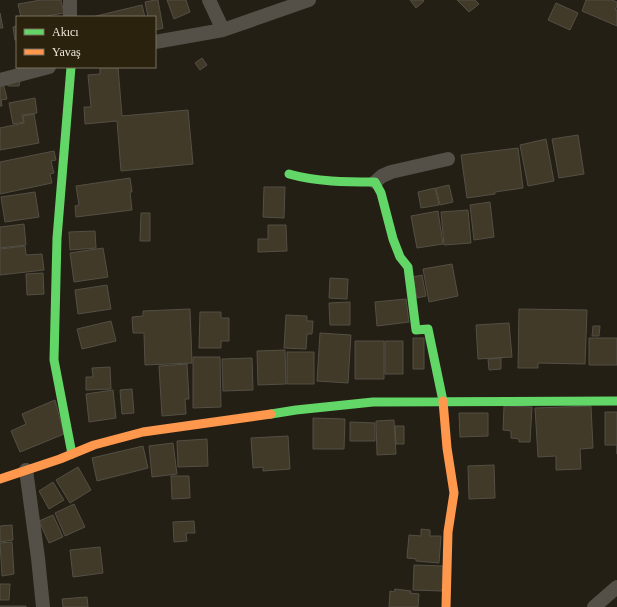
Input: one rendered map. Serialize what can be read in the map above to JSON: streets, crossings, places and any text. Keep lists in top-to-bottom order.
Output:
{
  "legend": ["Akıcı", "Yavaş"]
}
